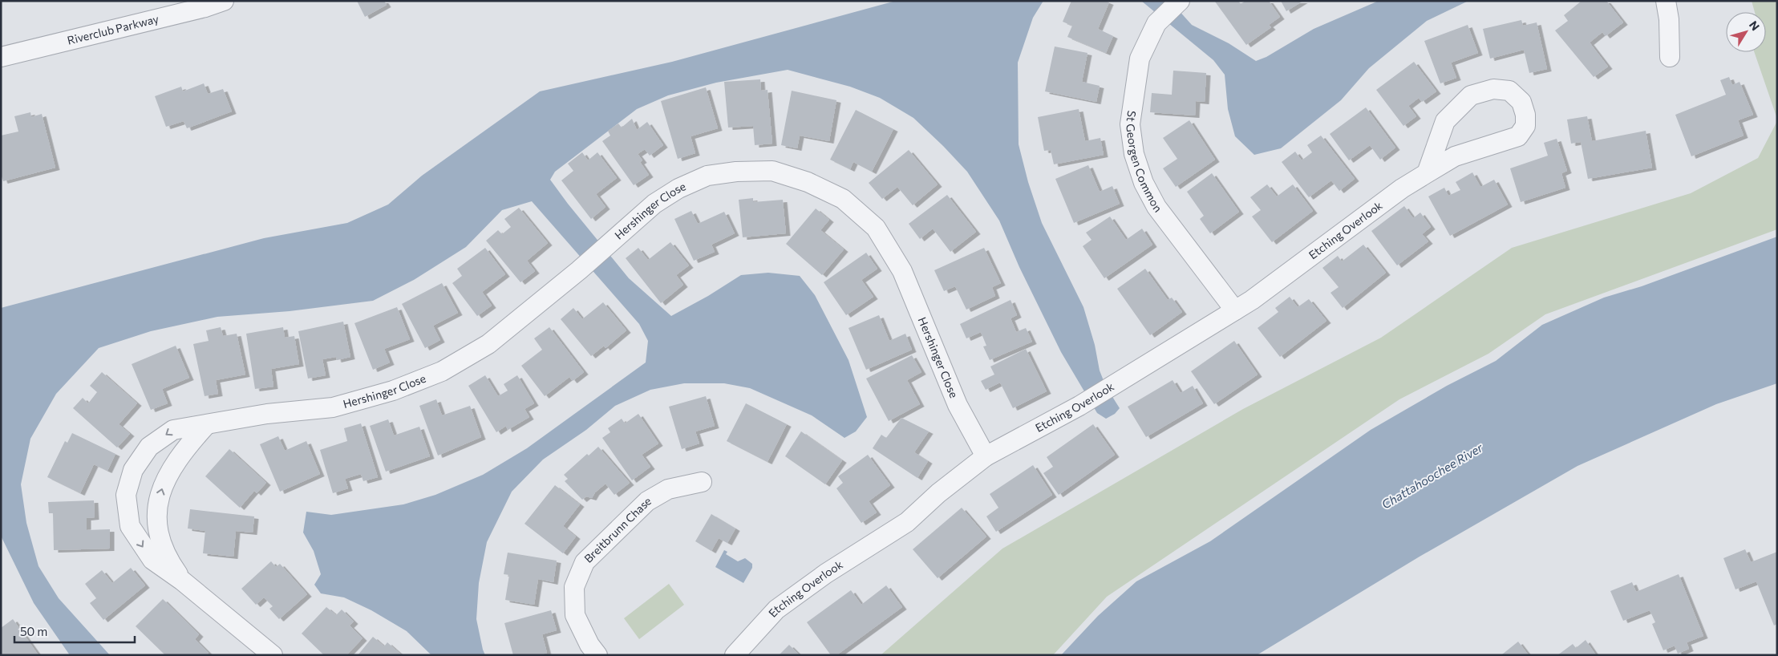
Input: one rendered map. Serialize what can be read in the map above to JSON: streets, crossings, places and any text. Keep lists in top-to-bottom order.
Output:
{
  "streets": {
    "street": [
      "Riverclub Parkway",
      "St Georgen Common",
      "Hershinger Close",
      "Etching Overlook",
      "Breitbrunn Chase"
    ]
  },
  "crossings": [
    ["St Georgen Common", "Etching Overlook"],
    ["Hershinger Close", "Etching Overlook"]
  ],
  "water": ["Chattahoochee River"],
  "scale_bar": "50 m",
  "north": "top right"
}
